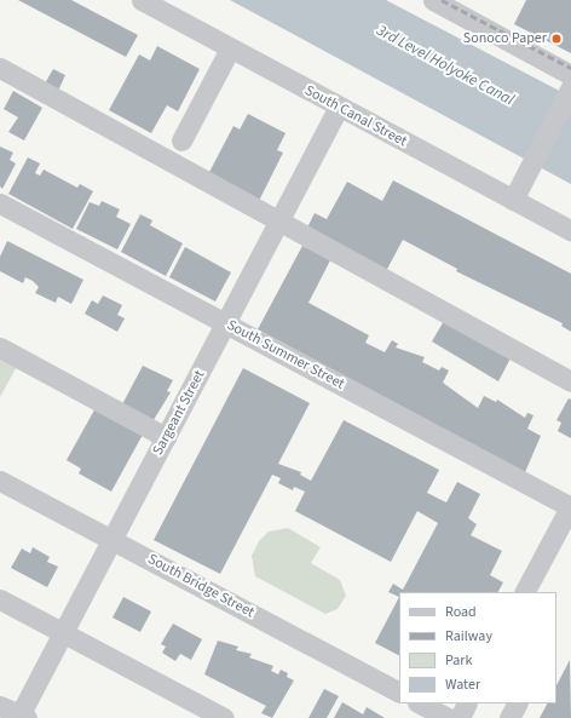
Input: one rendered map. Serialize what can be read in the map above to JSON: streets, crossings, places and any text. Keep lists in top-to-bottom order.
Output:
{
  "streets": {
    "street": [
      "South Canal Street",
      "South Summer Street",
      "Sargeant Street",
      "South Bridge Street"
    ]
  },
  "crossings": [
    ["South Canal Street", "Sargeant Street"],
    ["South Summer Street", "Sargeant Street"],
    ["Sargeant Street", "South Bridge Street"]
  ],
  "water": ["3rd Level Holyoke Canal"],
  "places": ["Sonoco Paper"],
  "legend": [
    "Road",
    "Railway",
    "Park",
    "Water"
  ]
}
